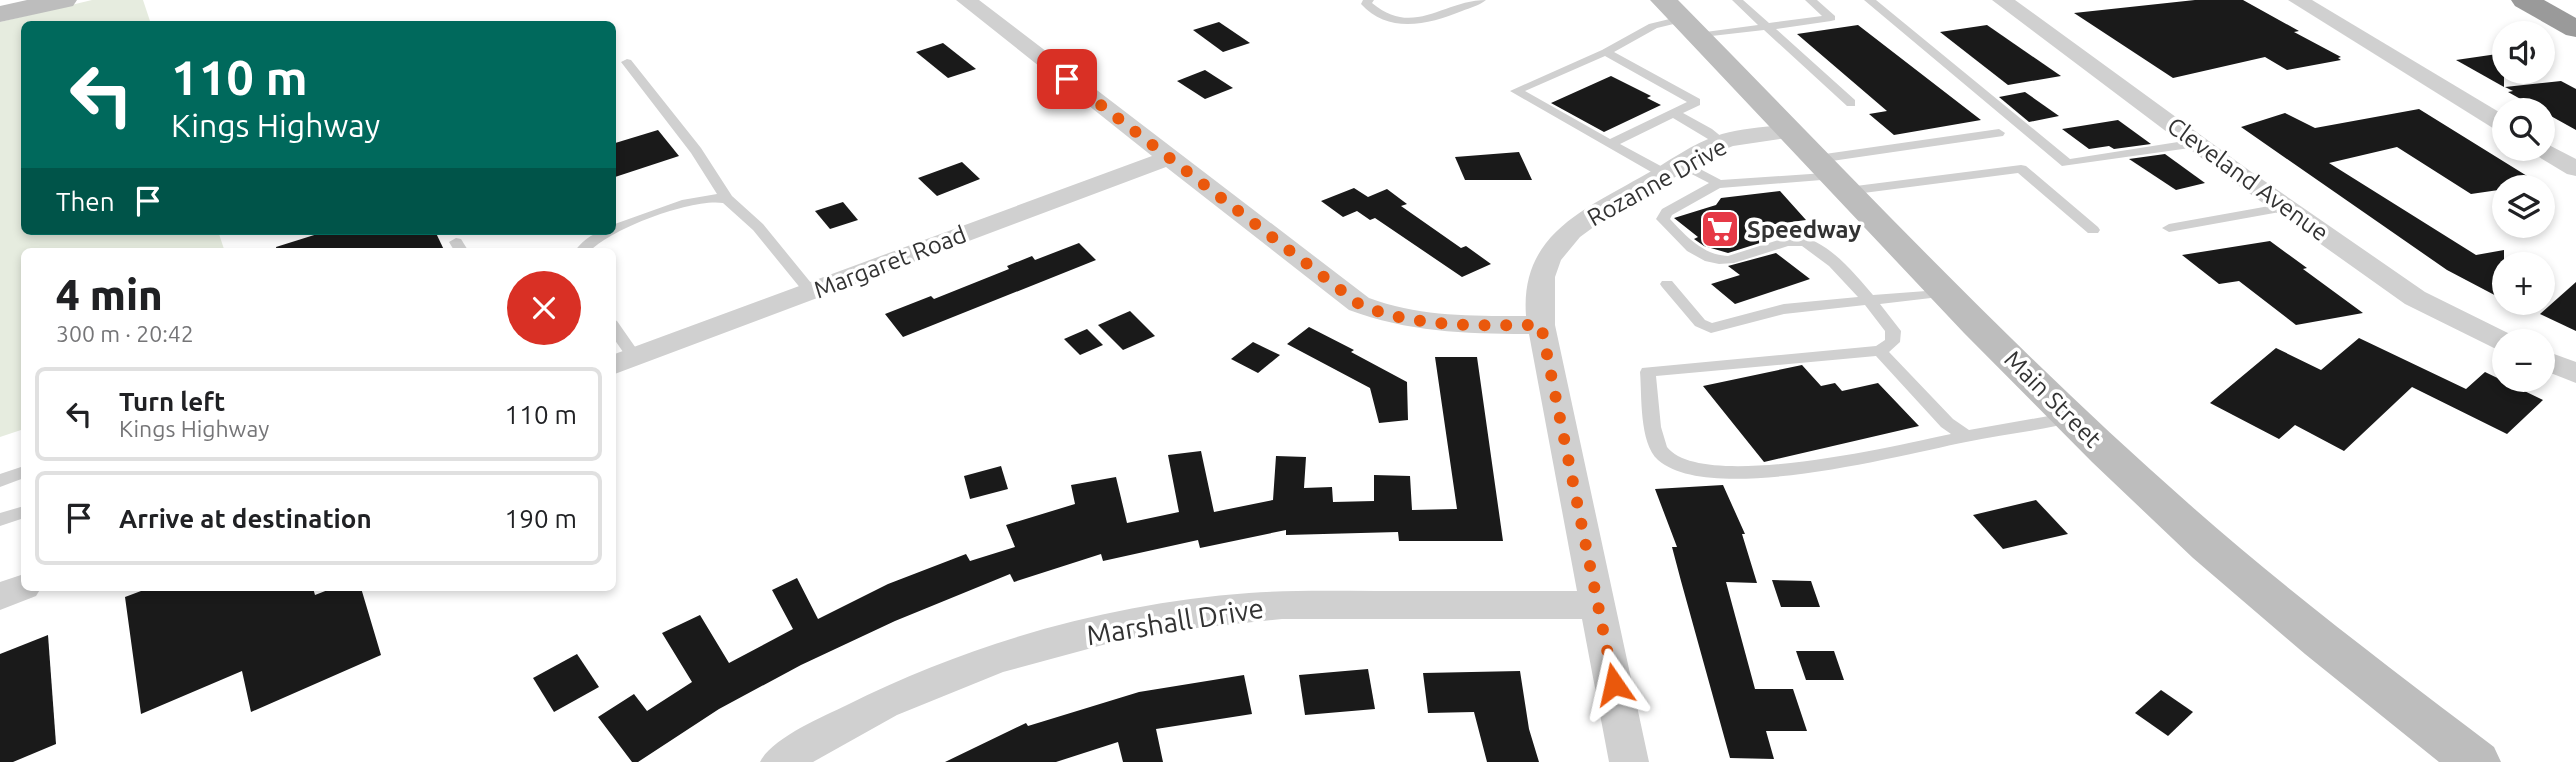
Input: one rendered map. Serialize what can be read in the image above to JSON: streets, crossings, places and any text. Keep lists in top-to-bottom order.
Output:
{
  "streets": {
    "main road": ["Main Street"],
    "street": [
      "Cleveland Avenue",
      "Rozanne Drive",
      "Margaret Road",
      "Marshall Drive"
    ]
  },
  "crossings": [
    ["Rozanne Drive", "Main Street"],
    ["Rozanne Drive", "Marshall Drive"]
  ],
  "places": {
    "supermarket": ["Speedway"]
  },
  "page": {
    "map_buttons": ["+", "−"],
    "turn": ["110 m", "Kings Highway"],
    "then": "Then",
    "heading": ["4 min", "300 m · 20:42"],
    "list": [
      {
        "name": "Turn left",
        "note": "Kings Highway",
        "value": "110 m"
      },
      {
        "name": "Arrive at destination",
        "value": "190 m"
      }
    ]
  }
}
